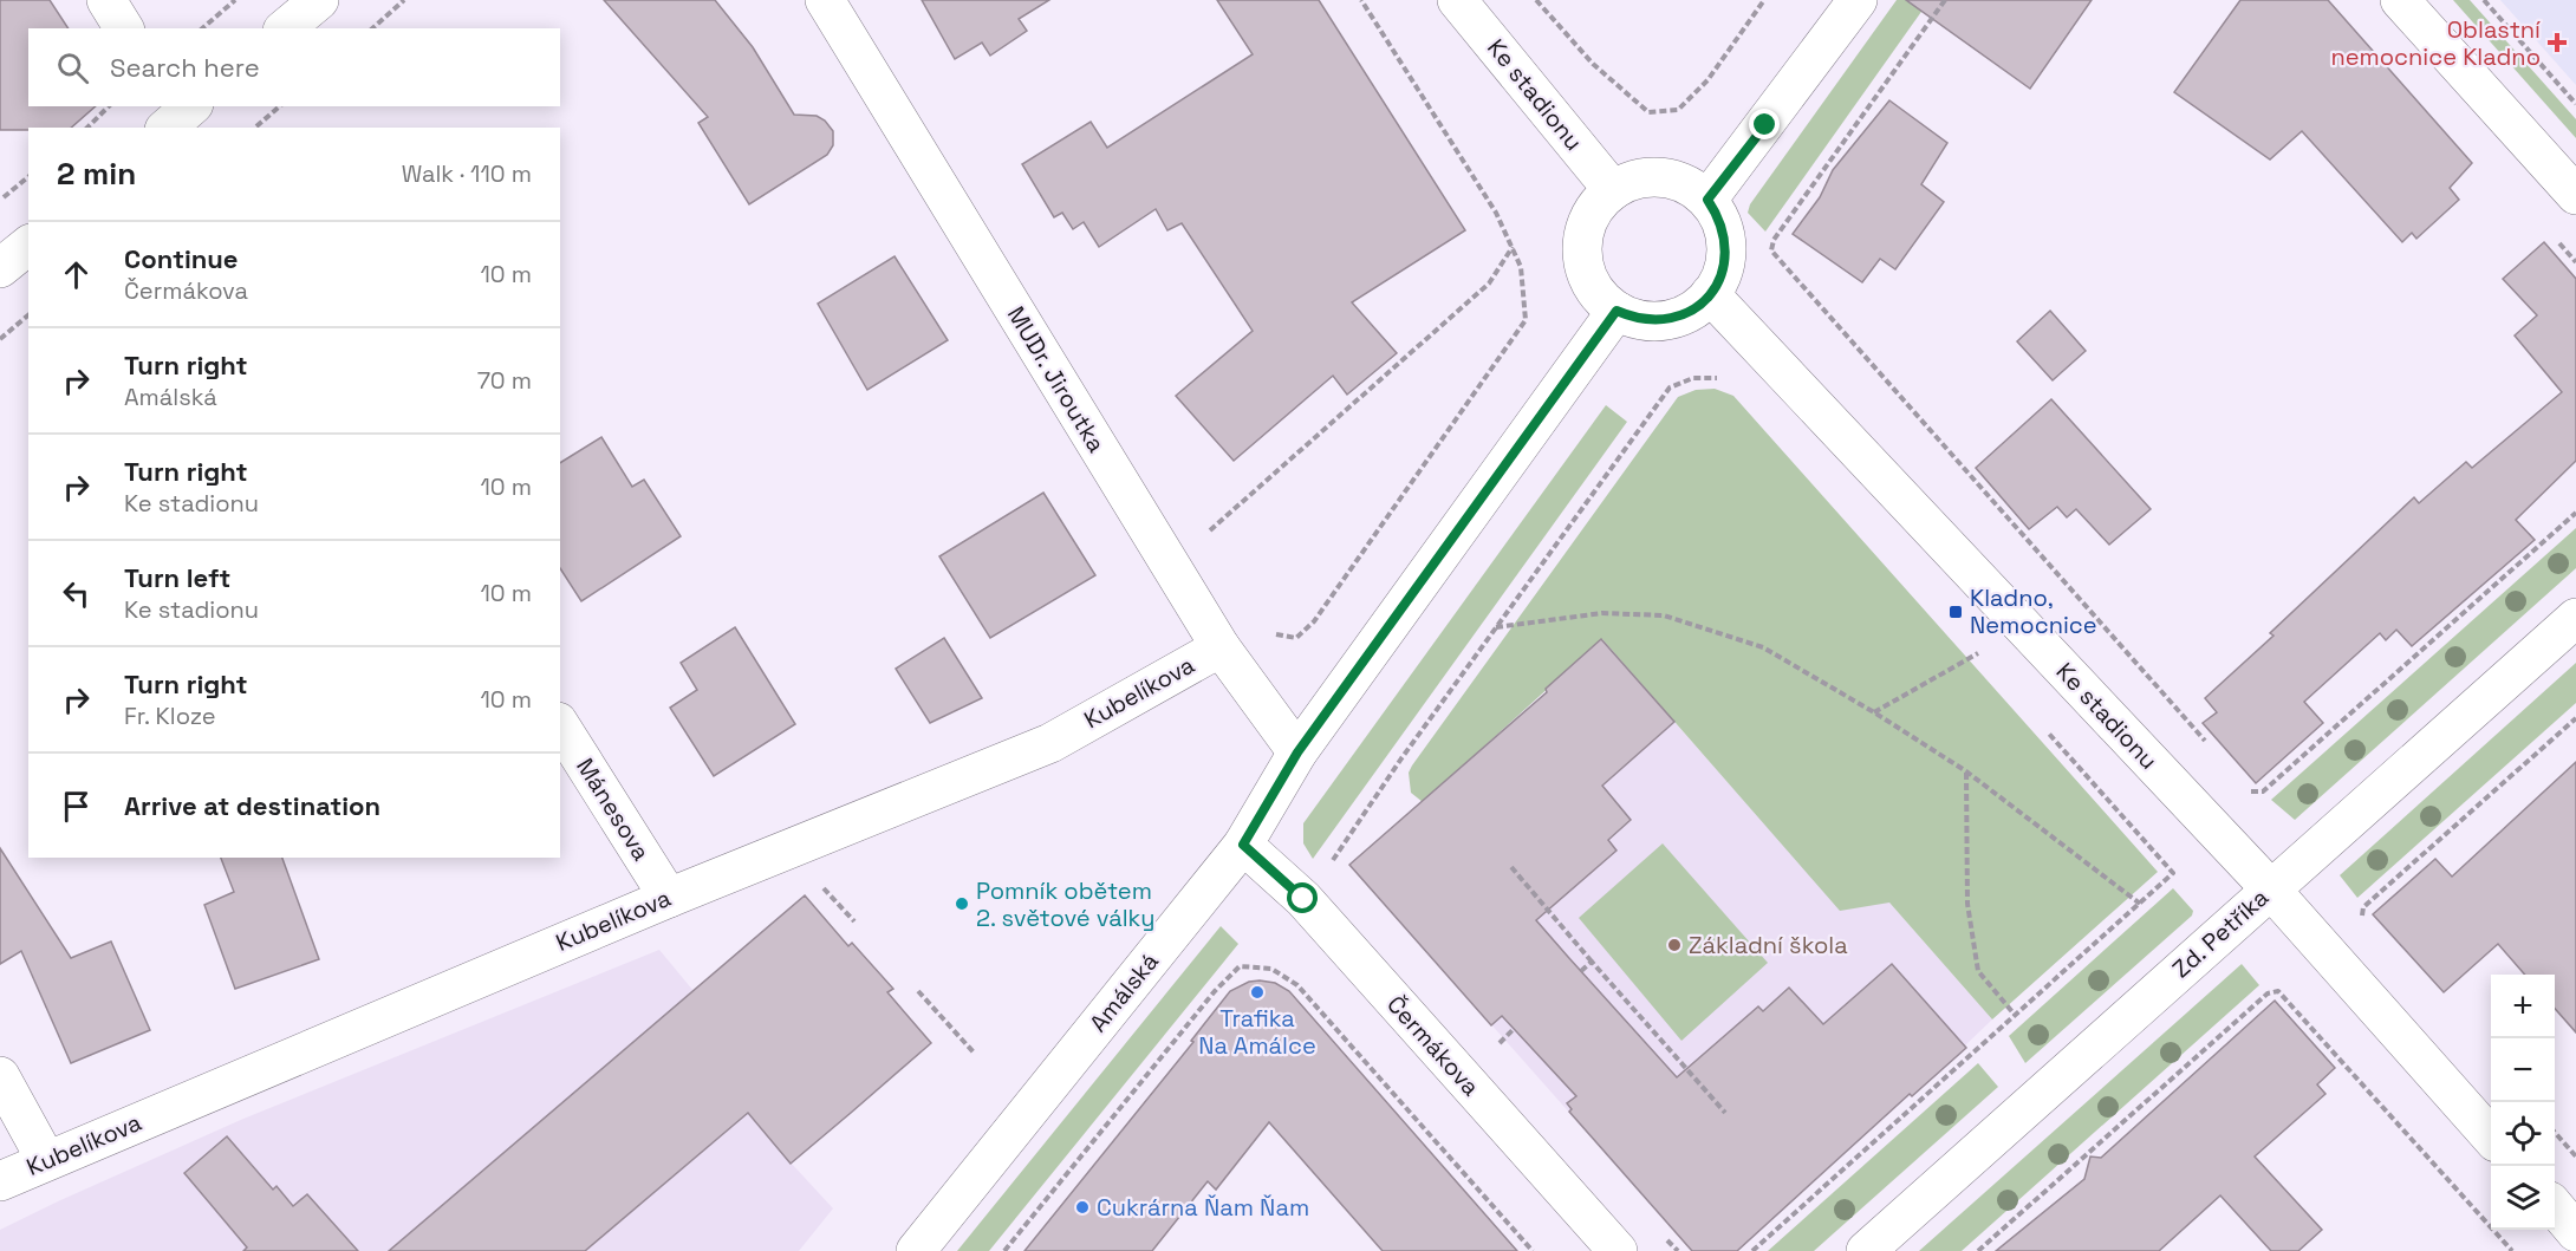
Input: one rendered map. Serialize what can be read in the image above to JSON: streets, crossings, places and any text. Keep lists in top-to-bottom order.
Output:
{
  "streets": {
    "street": [
      "Ke stadionu",
      "MUDr. Jiroutka",
      "Kubelíkova",
      "Mánesova",
      "Zd. Petříka",
      "Amálská",
      "Čermákova"
    ]
  },
  "crossings": [
    ["Ke stadionu", "Zd. Petříka"],
    ["Ke stadionu", "Amálská"],
    ["MUDr. Jiroutka", "Kubelíkova"],
    ["MUDr. Jiroutka", "Amálská"],
    ["Kubelíkova", "Mánesova"],
    ["Amálská", "Čermákova"]
  ],
  "places": {
    "health": ["Oblastní nemocnice Kladno"],
    "transit": ["Kladno, Nemocnice"],
    "other": [
      "Pomník obětem 2. světové války",
      "Základní škola",
      "Trafika Na Amálce",
      "Cukrárna Ňam Ňam"
    ]
  },
  "page": {
    "search": "Search here",
    "heading": ["2 min", "Walk · 110 m"],
    "list": [
      ["Continue", "Čermákova", "10 m"],
      ["Turn right", "Amálská", "70 m"],
      ["Turn right", "Ke stadionu", "10 m"],
      ["Turn left", "Ke stadionu", "10 m"],
      ["Turn right", "Fr. Kloze", "10 m"],
      "Arrive at destination"
    ],
    "map_buttons": ["+", "−"]
  }
}
